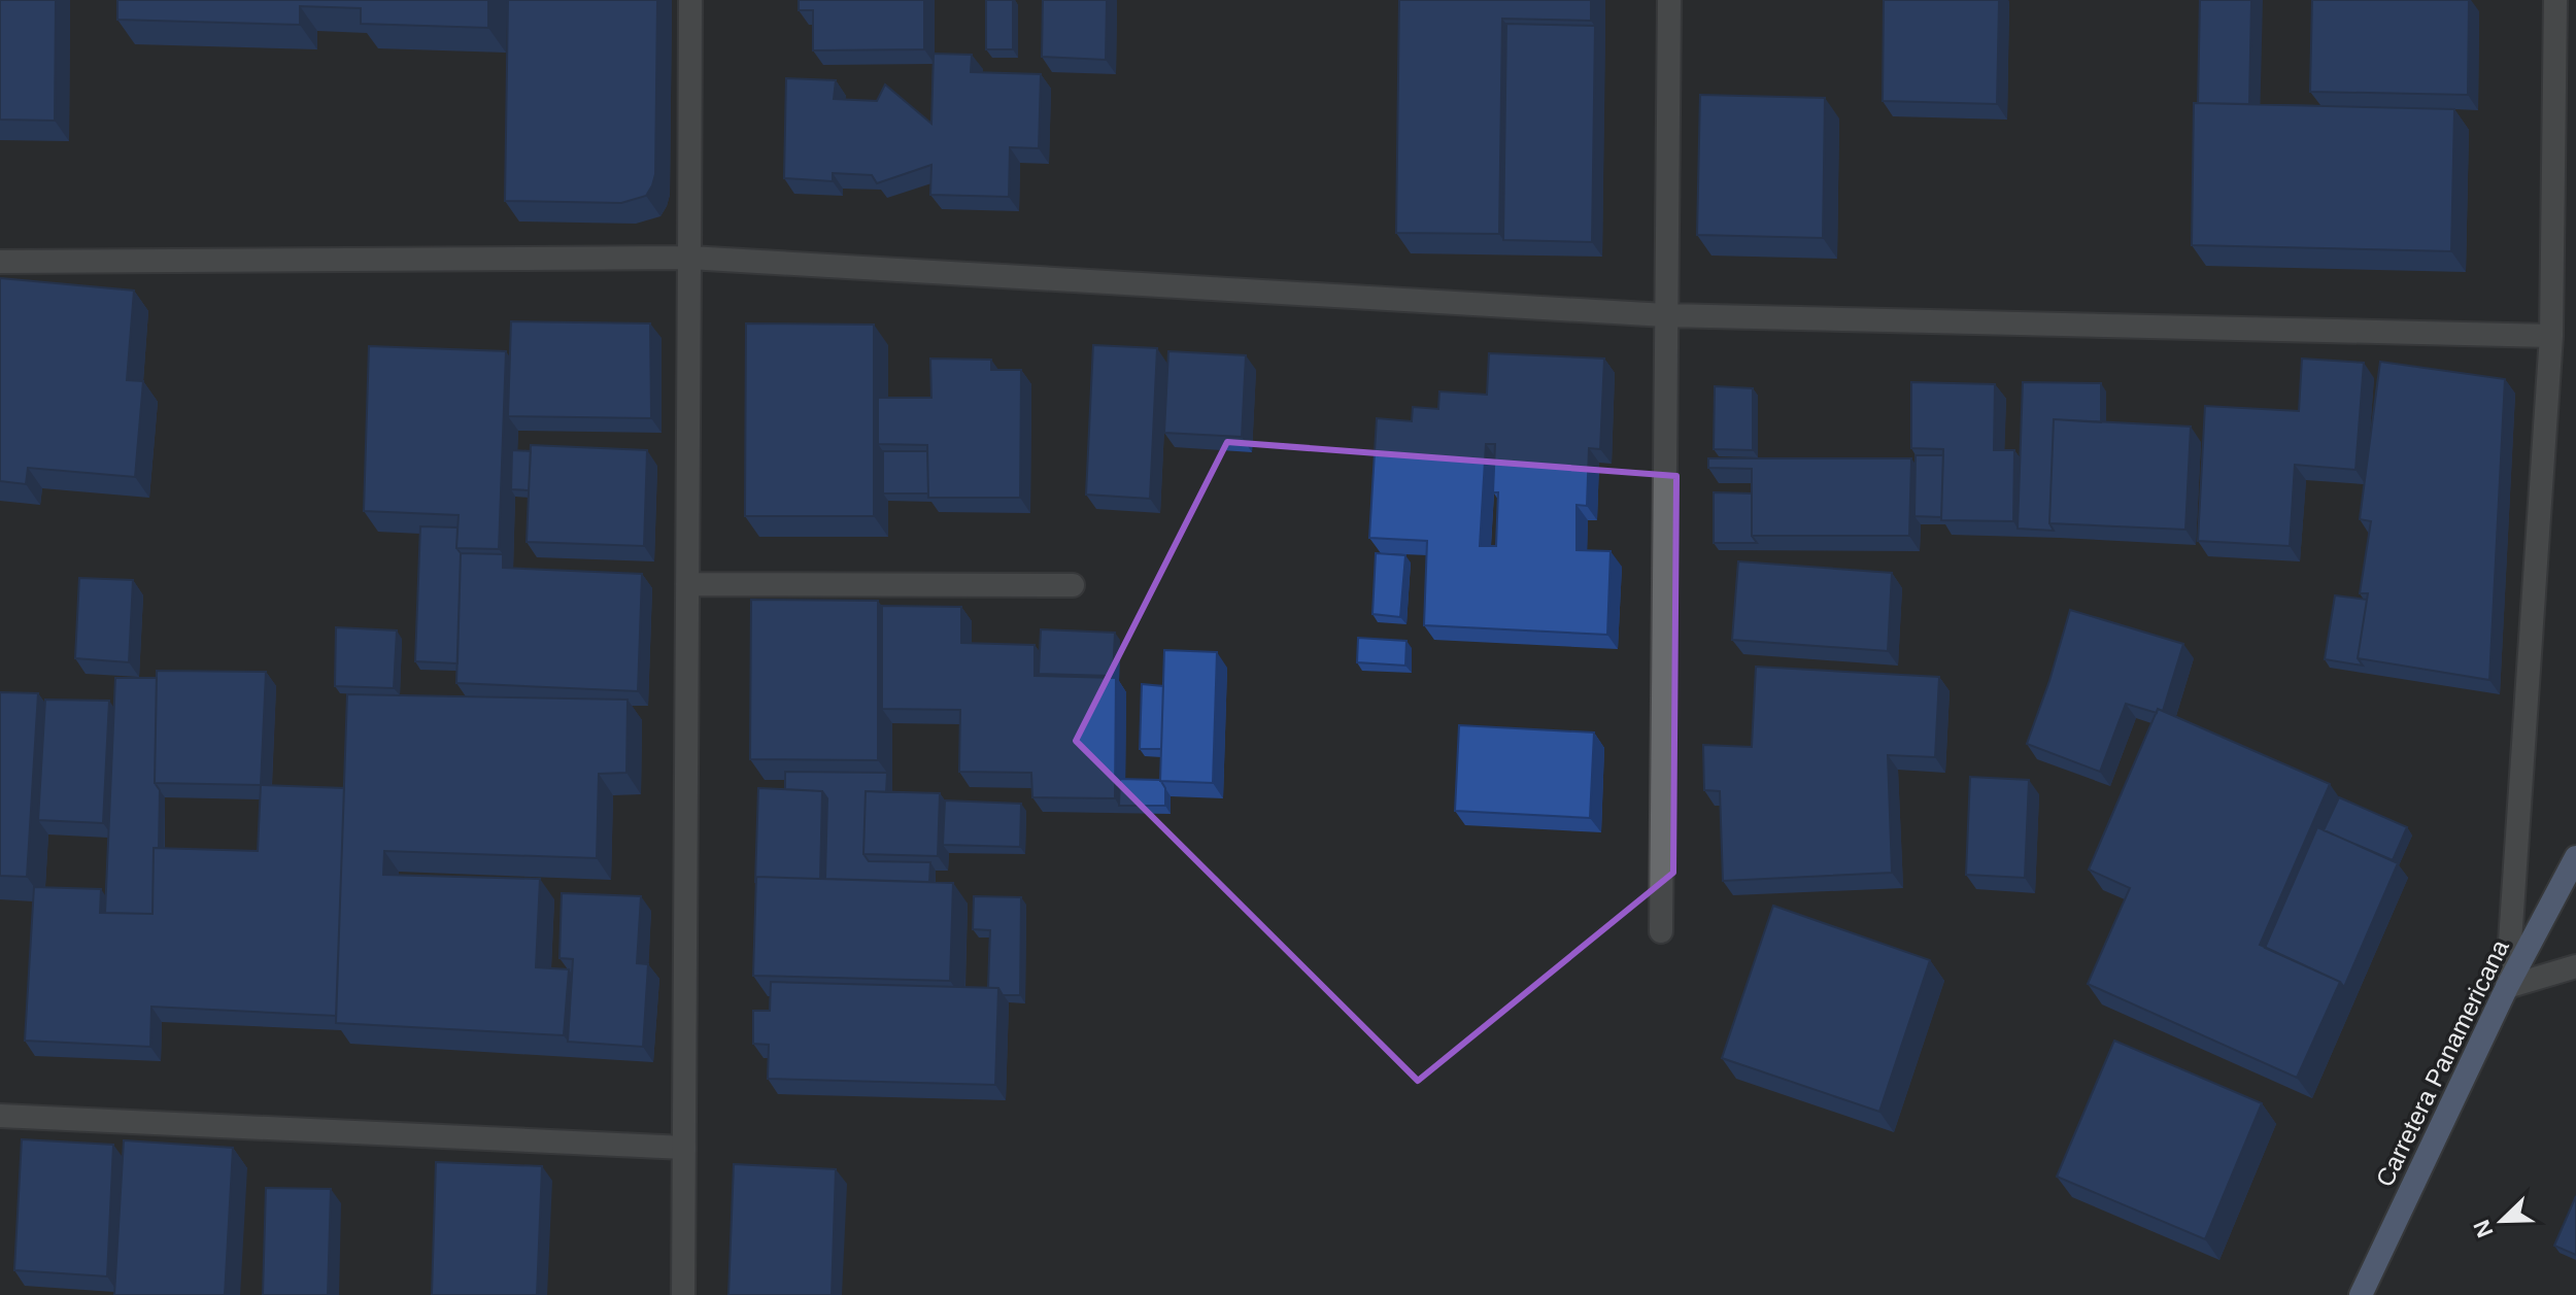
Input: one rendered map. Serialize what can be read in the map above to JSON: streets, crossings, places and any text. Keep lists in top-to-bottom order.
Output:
{
  "streets": {
    "main road": ["Carretera Panamericana"]
  },
  "north": "bottom left"
}
